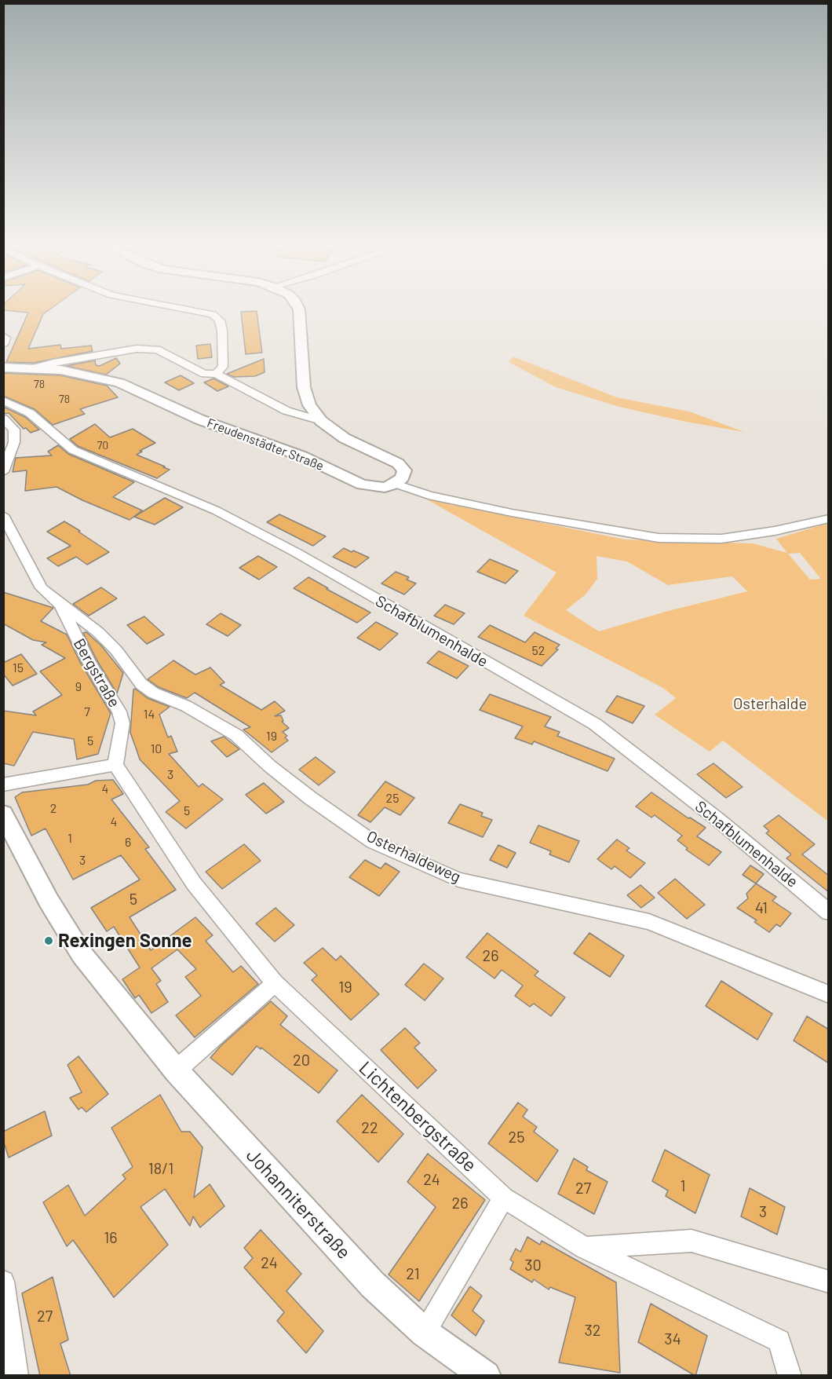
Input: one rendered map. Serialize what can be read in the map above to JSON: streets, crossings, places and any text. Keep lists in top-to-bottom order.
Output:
{
  "streets": {
    "street": [
      "Freudenstädter Straße",
      "Schafblumenhalde",
      "Bergstraße",
      "Osterhaldeweg",
      "Lichtenbergstraße",
      "Johanniterstraße"
    ]
  },
  "crossings": [
    ["Bergstraße", "Osterhaldeweg"],
    ["Bergstraße", "Lichtenbergstraße"]
  ],
  "parks": ["Osterhalde"],
  "places": ["Rexingen Sonne"],
  "house_numbers": [
    "78",
    "78",
    "70",
    "52",
    "15",
    "9",
    "7",
    "14",
    "19",
    "5",
    "10",
    "3",
    "4",
    "25",
    "2",
    "5",
    "4",
    "1",
    "6",
    "3",
    "5",
    "41",
    "26",
    "19",
    "20",
    "22",
    "25",
    "18/1",
    "24",
    "1",
    "27",
    "26",
    "3",
    "16",
    "24",
    "30",
    "21",
    "27",
    "32",
    "34"
  ]
}
